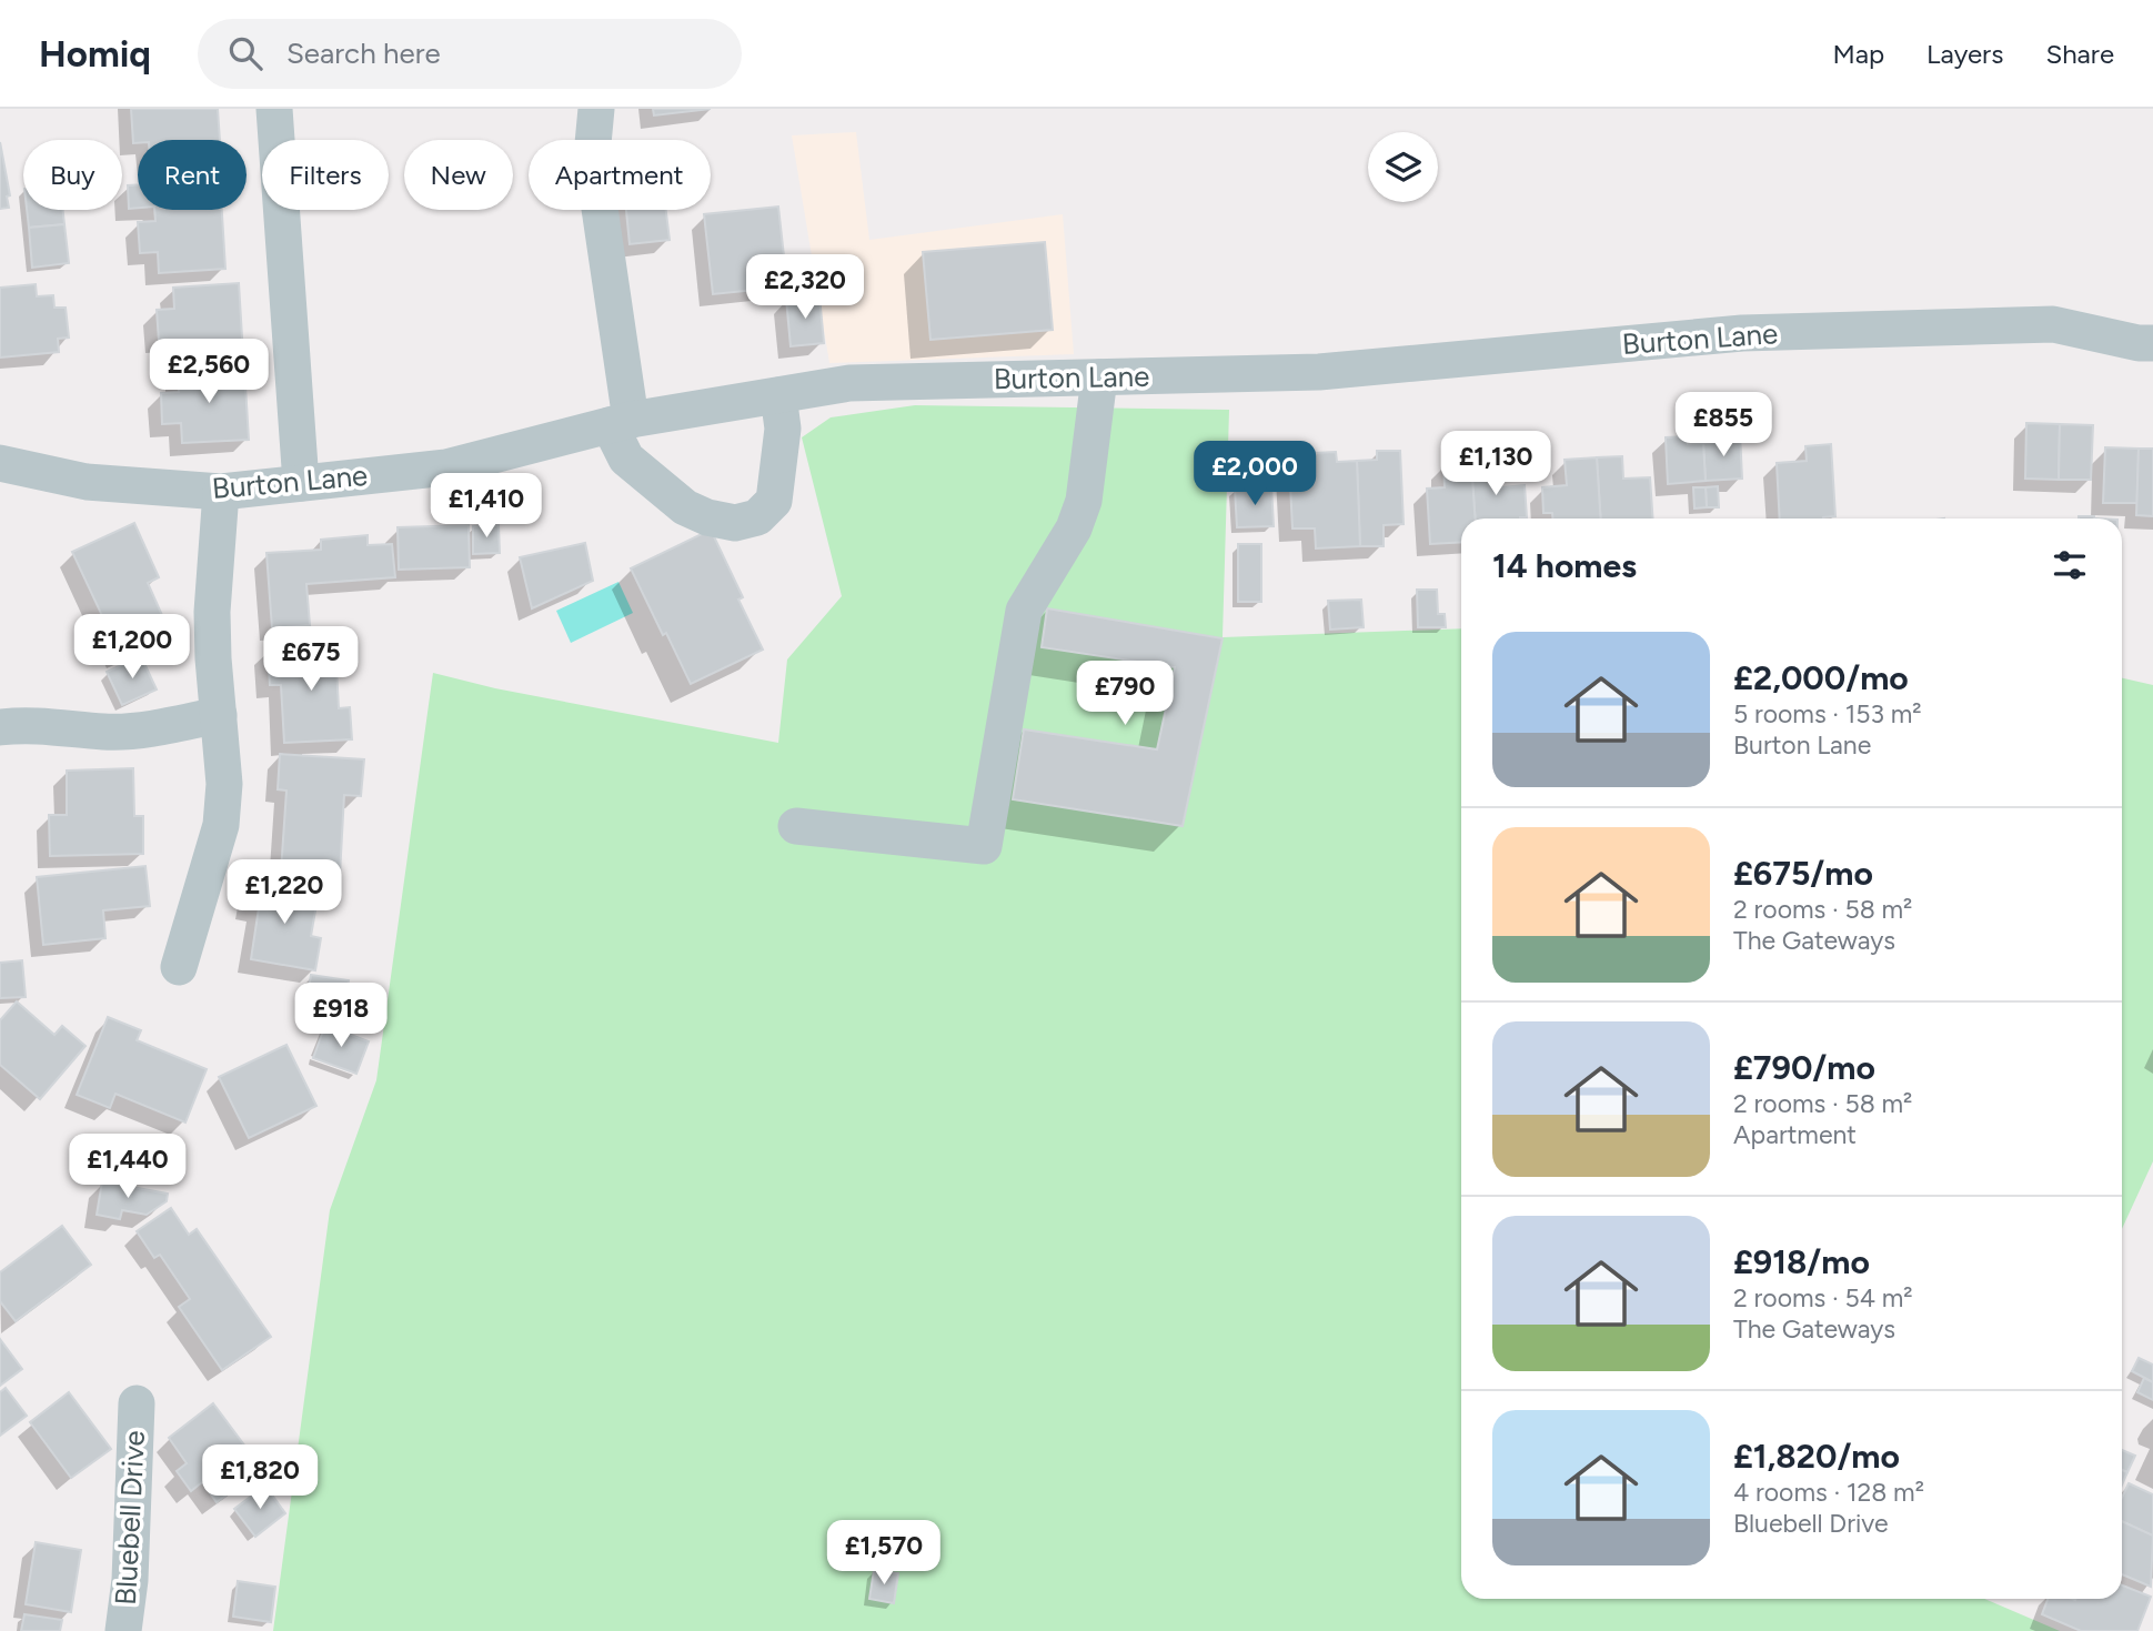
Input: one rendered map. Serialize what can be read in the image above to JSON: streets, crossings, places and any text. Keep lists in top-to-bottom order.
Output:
{
  "streets": {
    "street": ["Burton Lane", "Bluebell Drive"]
  },
  "page": {
    "header": "Homiq",
    "search": "Search here",
    "nav": ["Map", "Layers", "Share"],
    "chip": [
      "Buy",
      "Rent",
      "Filters",
      "New",
      "Apartment"
    ],
    "price": [
      "£2,320",
      "£2,560",
      "£855",
      "£1,130",
      "£2,000",
      "£1,410",
      "£1,200",
      "£675",
      "£790",
      "£1,220",
      "£918",
      "£1,440",
      "£1,820",
      "£1,570"
    ],
    "heading": "14 homes",
    "list": [
      {
        "name": "£2,000/mo",
        "note": "5 rooms · 153 m² · Burton Lane"
      },
      {
        "name": "£675/mo",
        "note": "2 rooms · 58 m² · The Gateways"
      },
      {
        "name": "£790/mo",
        "note": "2 rooms · 58 m² · Apartment"
      },
      {
        "name": "£918/mo",
        "note": "2 rooms · 54 m² · The Gateways"
      },
      {
        "name": "£1,820/mo",
        "note": "4 rooms · 128 m² · Bluebell Drive"
      }
    ]
  }
}
